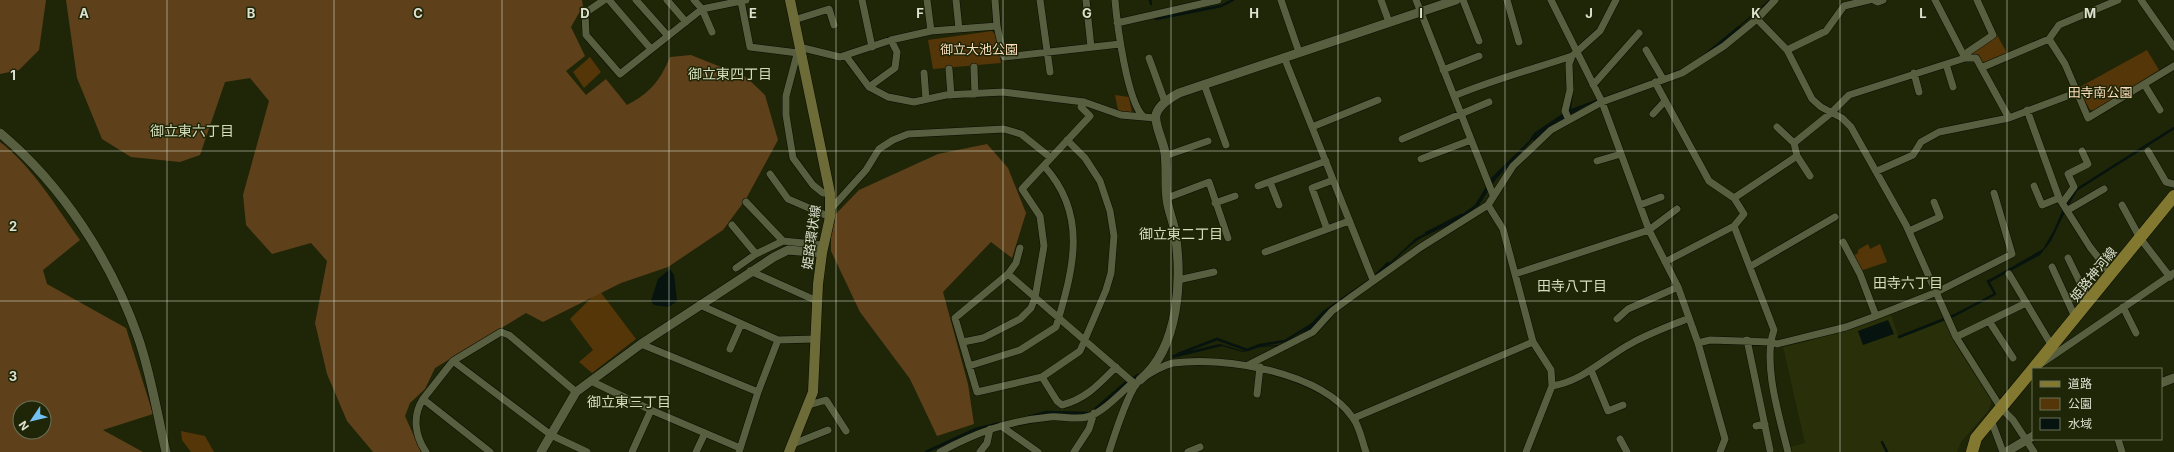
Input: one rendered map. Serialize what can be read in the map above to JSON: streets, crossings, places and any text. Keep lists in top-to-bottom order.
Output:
{
  "streets": {
    "main road": ["姫路環状線", "姫路神河線"]
  },
  "districts": [
    "御立東四丁目",
    "御立東六丁目",
    "御立東二丁目",
    "田寺六丁目",
    "田寺八丁目",
    "御立東三丁目"
  ],
  "parks": ["御立大池公園", "田寺南公園"],
  "legend": ["道路", "公園", "水域"],
  "north": "bottom left",
  "grid": {
    "columns": [
      "A",
      "B",
      "C",
      "D",
      "E",
      "F",
      "G",
      "H",
      "I",
      "J",
      "K",
      "L",
      "M"
    ],
    "rows": ["1", "2", "3"]
  }
}
